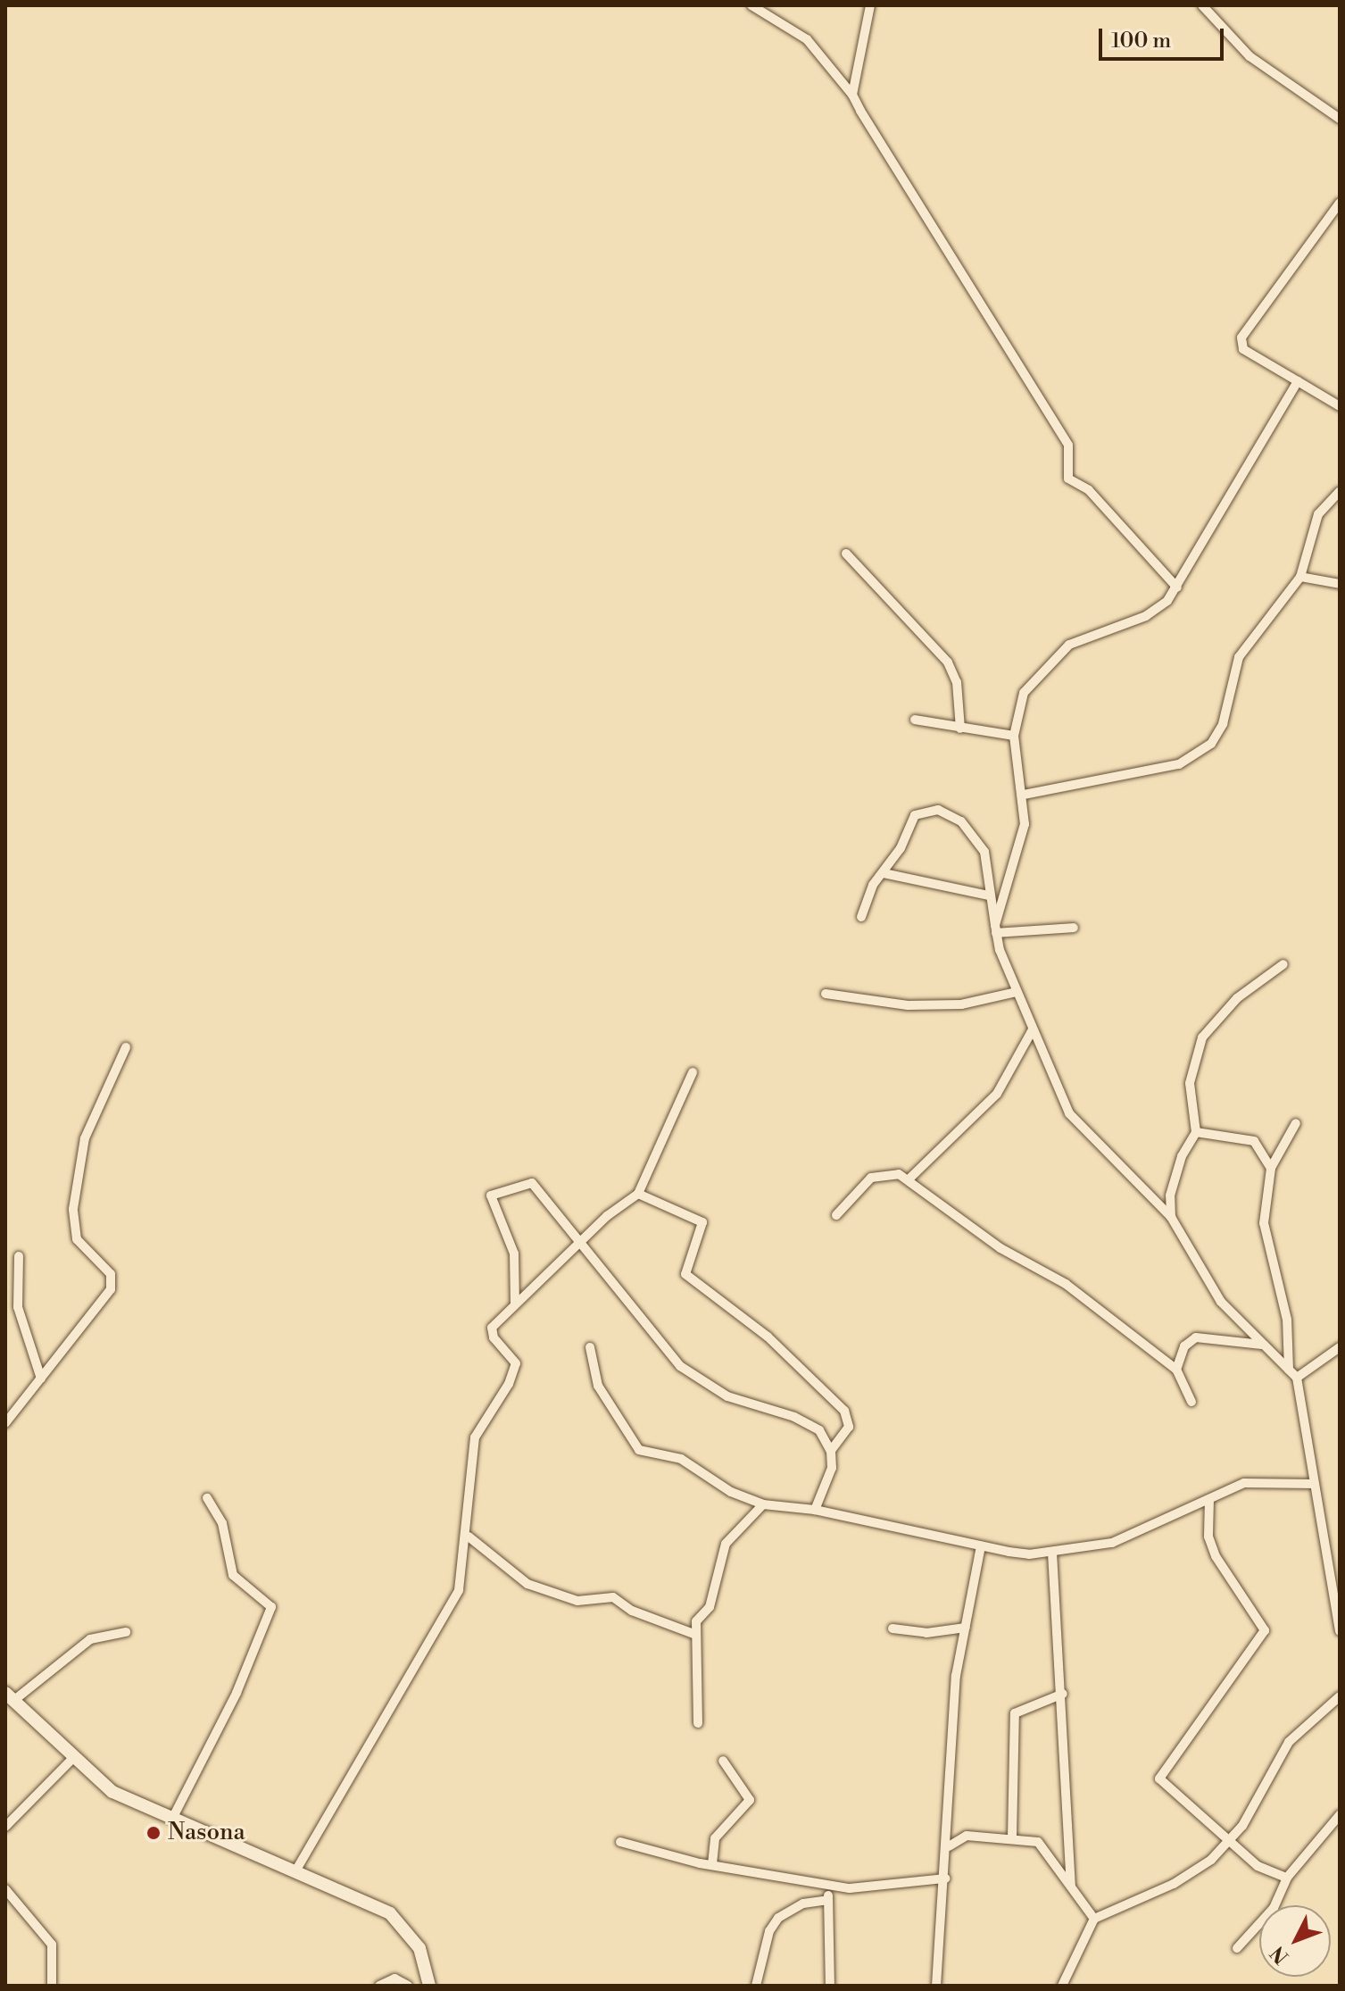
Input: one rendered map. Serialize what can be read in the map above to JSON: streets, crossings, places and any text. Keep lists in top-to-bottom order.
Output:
{
  "places": ["Nasona"],
  "scale_bar": "100 m",
  "north": "bottom left"
}
